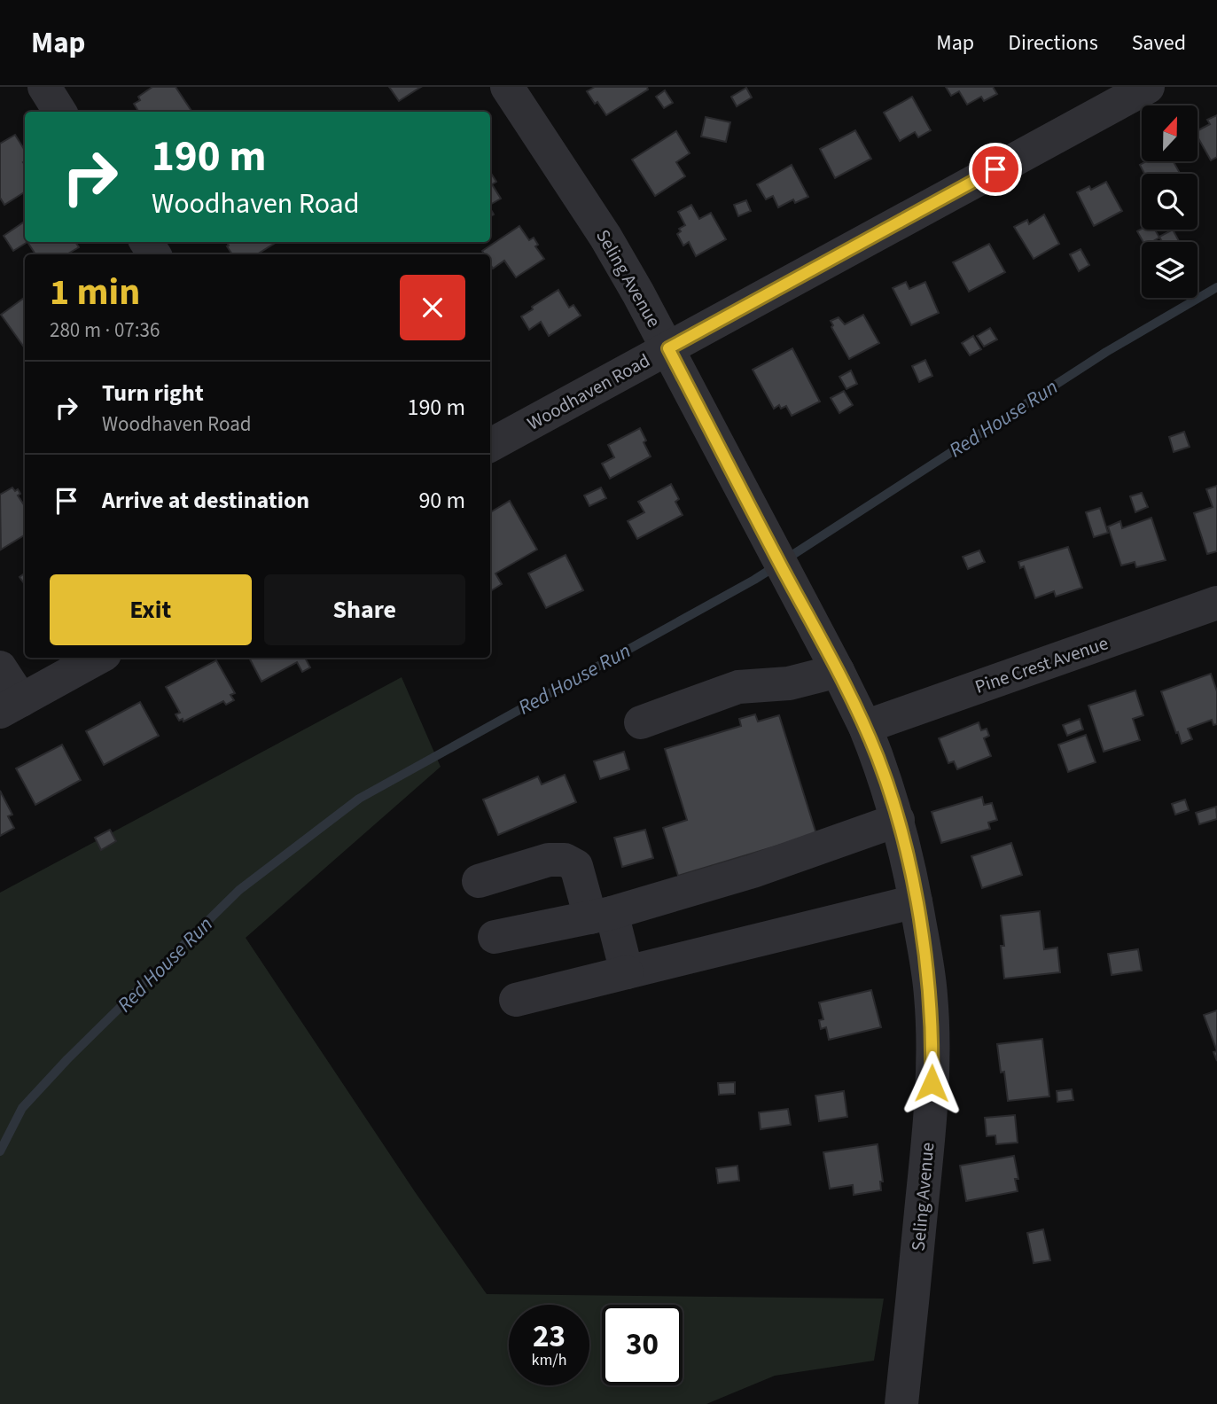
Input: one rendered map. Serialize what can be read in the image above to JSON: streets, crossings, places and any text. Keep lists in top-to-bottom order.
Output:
{
  "streets": {
    "street": ["Seling Avenue", "Woodhaven Road", "Pine Crest Avenue"]
  },
  "crossings": [
    ["Seling Avenue", "Woodhaven Road"],
    ["Seling Avenue", "Pine Crest Avenue"]
  ],
  "water": ["Red House Run"],
  "north": "top",
  "page": {
    "header": "Map",
    "nav": ["Map", "Directions", "Saved"],
    "turn": ["190 m", "Woodhaven Road"],
    "heading": ["1 min", "280 m · 07:36"],
    "list": [
      {
        "name": "Turn right",
        "note": "Woodhaven Road",
        "value": "190 m"
      },
      {
        "name": "Arrive at destination",
        "value": "90 m"
      }
    ],
    "buttons": ["Exit", "Share"],
    "speed": "23 km/h",
    "limit": "30"
  }
}
